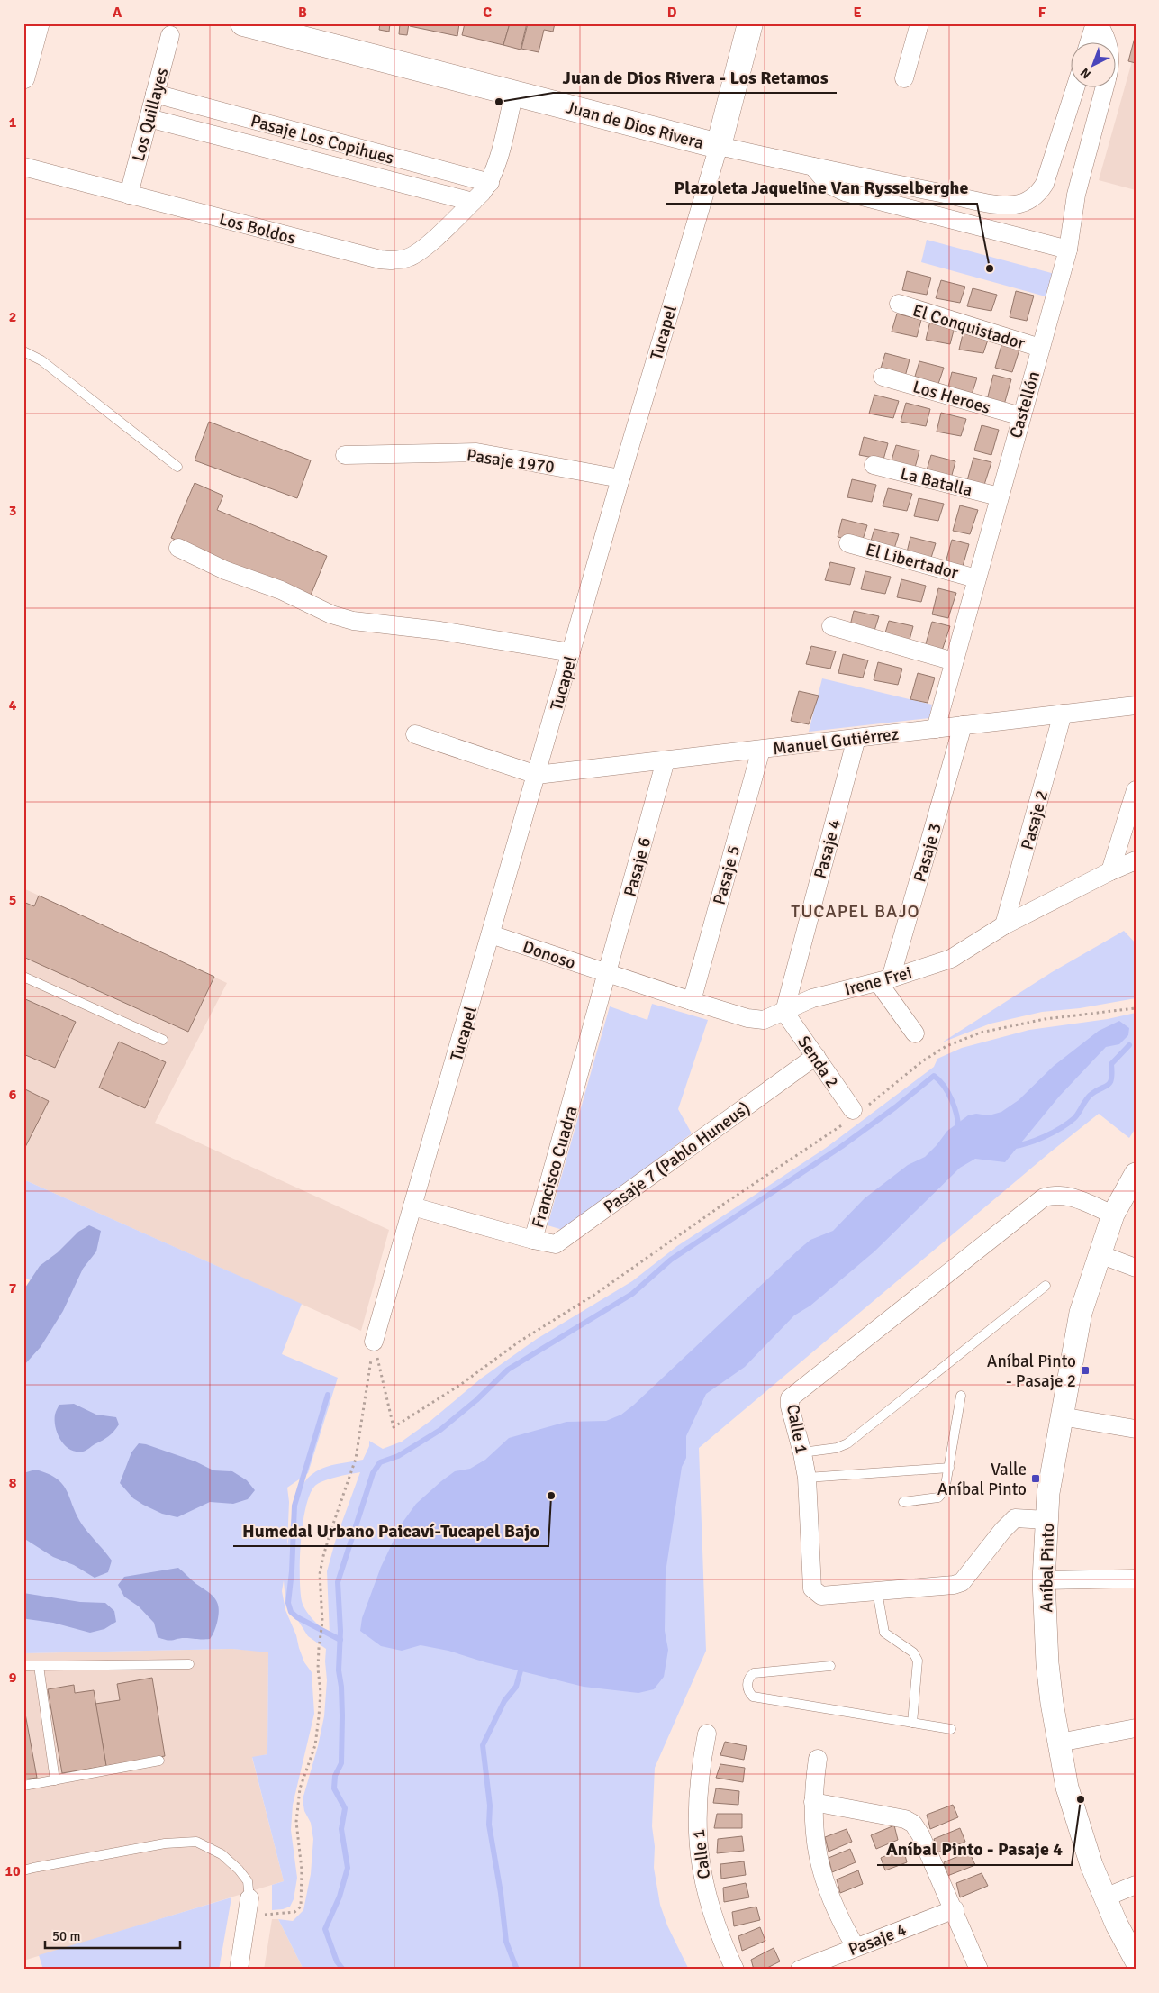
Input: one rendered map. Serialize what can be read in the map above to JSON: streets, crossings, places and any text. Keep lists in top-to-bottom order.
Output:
{
  "streets": {
    "main road": ["Juan de Dios Rivera", "Tucapel"],
    "street": [
      "Los Quillayes",
      "Pasaje Los Copihues",
      "Los Boldos",
      "El Conquistador",
      "Los Heroes",
      "Castellón",
      "Pasaje 1970",
      "La Batalla",
      "El Libertador",
      "Manuel Gutiérrez",
      "Pasaje 2",
      "Pasaje 4",
      "Pasaje 3",
      "Pasaje 6",
      "Pasaje 5",
      "Donoso",
      "Irene Frei",
      "Senda 2",
      "Pasaje 7 (Pablo Huneus)",
      "Francisco Cuadra",
      "Calle 1",
      "Aníbal Pinto"
    ]
  },
  "crossings": [
    ["Los Quillayes", "Pasaje Los Copihues"],
    ["Los Quillayes", "Los Boldos"],
    ["Juan de Dios Rivera", "Tucapel"],
    ["Pasaje Los Copihues", "Los Boldos"],
    ["El Conquistador", "Castellón"],
    ["Tucapel", "Pasaje 1970"],
    ["Tucapel", "Manuel Gutiérrez"],
    ["Tucapel", "Donoso"],
    ["Tucapel", "Francisco Cuadra"],
    ["Los Heroes", "Castellón"],
    ["Castellón", "La Batalla"],
    ["Castellón", "El Libertador"],
    ["Castellón", "Manuel Gutiérrez"],
    ["Manuel Gutiérrez", "Pasaje 2"],
    ["Manuel Gutiérrez", "Pasaje 4"],
    ["Manuel Gutiérrez", "Pasaje 3"],
    ["Manuel Gutiérrez", "Pasaje 6"],
    ["Manuel Gutiérrez", "Pasaje 5"],
    ["Pasaje 2", "Irene Frei"],
    ["Pasaje 4", "Irene Frei"],
    ["Pasaje 4", "Senda 2"],
    ["Pasaje 3", "Irene Frei"],
    ["Pasaje 6", "Donoso"],
    ["Pasaje 6", "Irene Frei"],
    ["Pasaje 6", "Francisco Cuadra"],
    ["Pasaje 5", "Irene Frei"],
    ["Donoso", "Irene Frei"],
    ["Donoso", "Francisco Cuadra"],
    ["Irene Frei", "Senda 2"],
    ["Irene Frei", "Francisco Cuadra"],
    ["Senda 2", "Pasaje 7 (Pablo Huneus)"],
    ["Pasaje 7 (Pablo Huneus)", "Francisco Cuadra"],
    ["Calle 1", "Aníbal Pinto"]
  ],
  "districts": ["TUCAPEL BAJO"],
  "places": {
    "other": [
      "Juan de Dios Rivera - Los Retamos",
      "Plazoleta Jaqueline Van Rysselberghe",
      "Humedal Urbano Paicaví-Tucapel Bajo",
      "Aníbal Pinto - Pasaje 4"
    ],
    "transit": ["Aníbal Pinto - Pasaje 2", "Valle Aníbal Pinto"]
  },
  "scale_bar": "50 m",
  "north": "bottom left",
  "grid": {
    "columns": [
      "A",
      "B",
      "C",
      "D",
      "E",
      "F"
    ],
    "rows": [
      "1",
      "2",
      "3",
      "4",
      "5",
      "6",
      "7",
      "8",
      "9",
      "10"
    ]
  }
}
